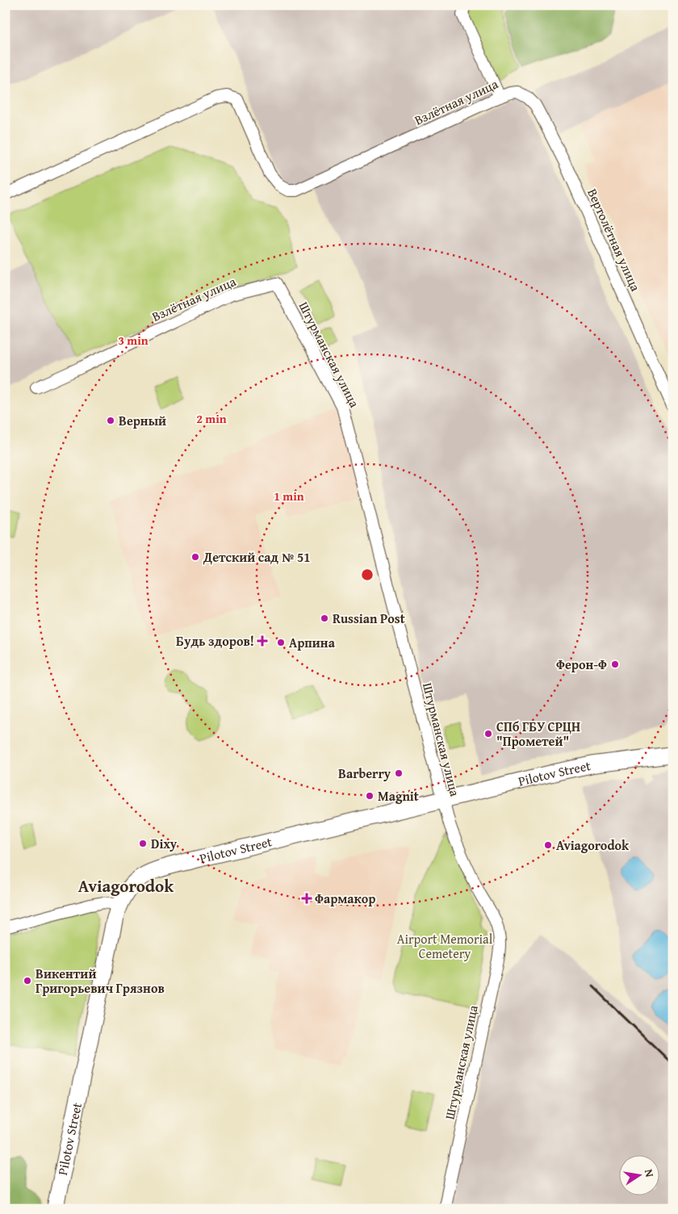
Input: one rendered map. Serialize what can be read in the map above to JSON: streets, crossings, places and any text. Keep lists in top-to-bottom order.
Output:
{
  "streets": {
    "street": [
      "Взлётная улица",
      "Вертолётная улица",
      "Штурманская улица",
      "Pilotov Street"
    ]
  },
  "crossings": [
    ["Взлётная улица", "Вертолётная улица"],
    ["Взлётная улица", "Штурманская улица"],
    ["Штурманская улица", "Pilotov Street"]
  ],
  "districts": ["Aviagorodok"],
  "parks": ["Airport Memorial Cemetery"],
  "places": {
    "other": [
      "Верный",
      "Детский сад № 51",
      "Russian Post",
      "Арпина",
      "Ферон-Ф",
      "СПб ГБУ СРЦН \"Прометей\"",
      "Barberry",
      "Magnit",
      "Dixy",
      "Aviagorodok",
      "Викентий Григорьевич Грязнов"
    ],
    "health": ["Будь здоров!", "Фармакор"]
  },
  "north": "right",
  "rings": ["3 min", "2 min", "1 min"]
}
